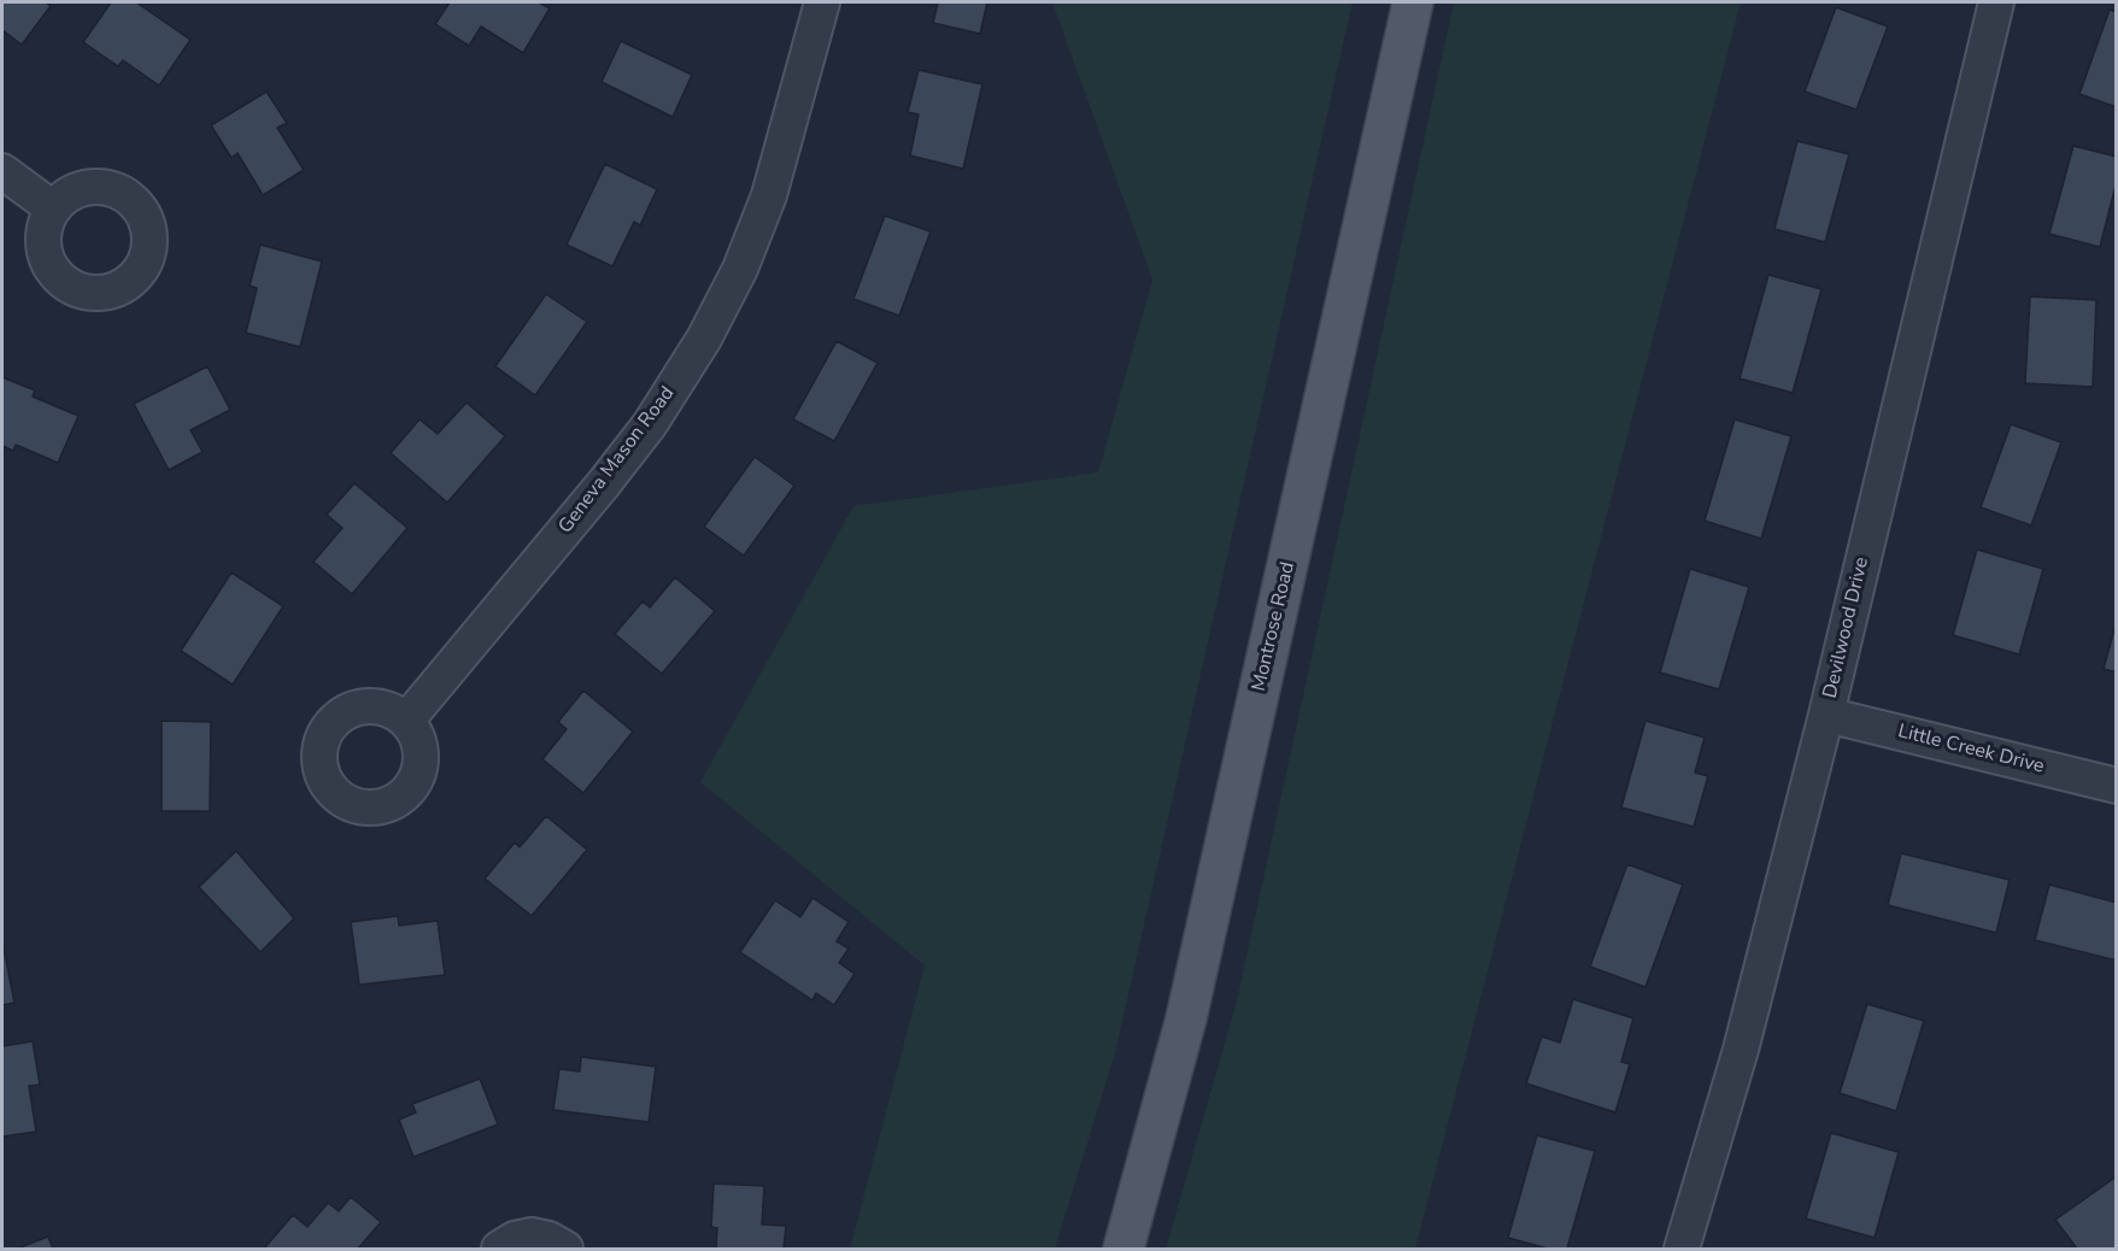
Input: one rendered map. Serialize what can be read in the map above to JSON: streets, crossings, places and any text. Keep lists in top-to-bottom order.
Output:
{
  "streets": {
    "main road": ["Montrose Road"],
    "street": ["Geneva Mason Road", "Devilwood Drive", "Little Creek Drive"]
  },
  "crossings": [
    ["Devilwood Drive", "Little Creek Drive"]
  ]
}
